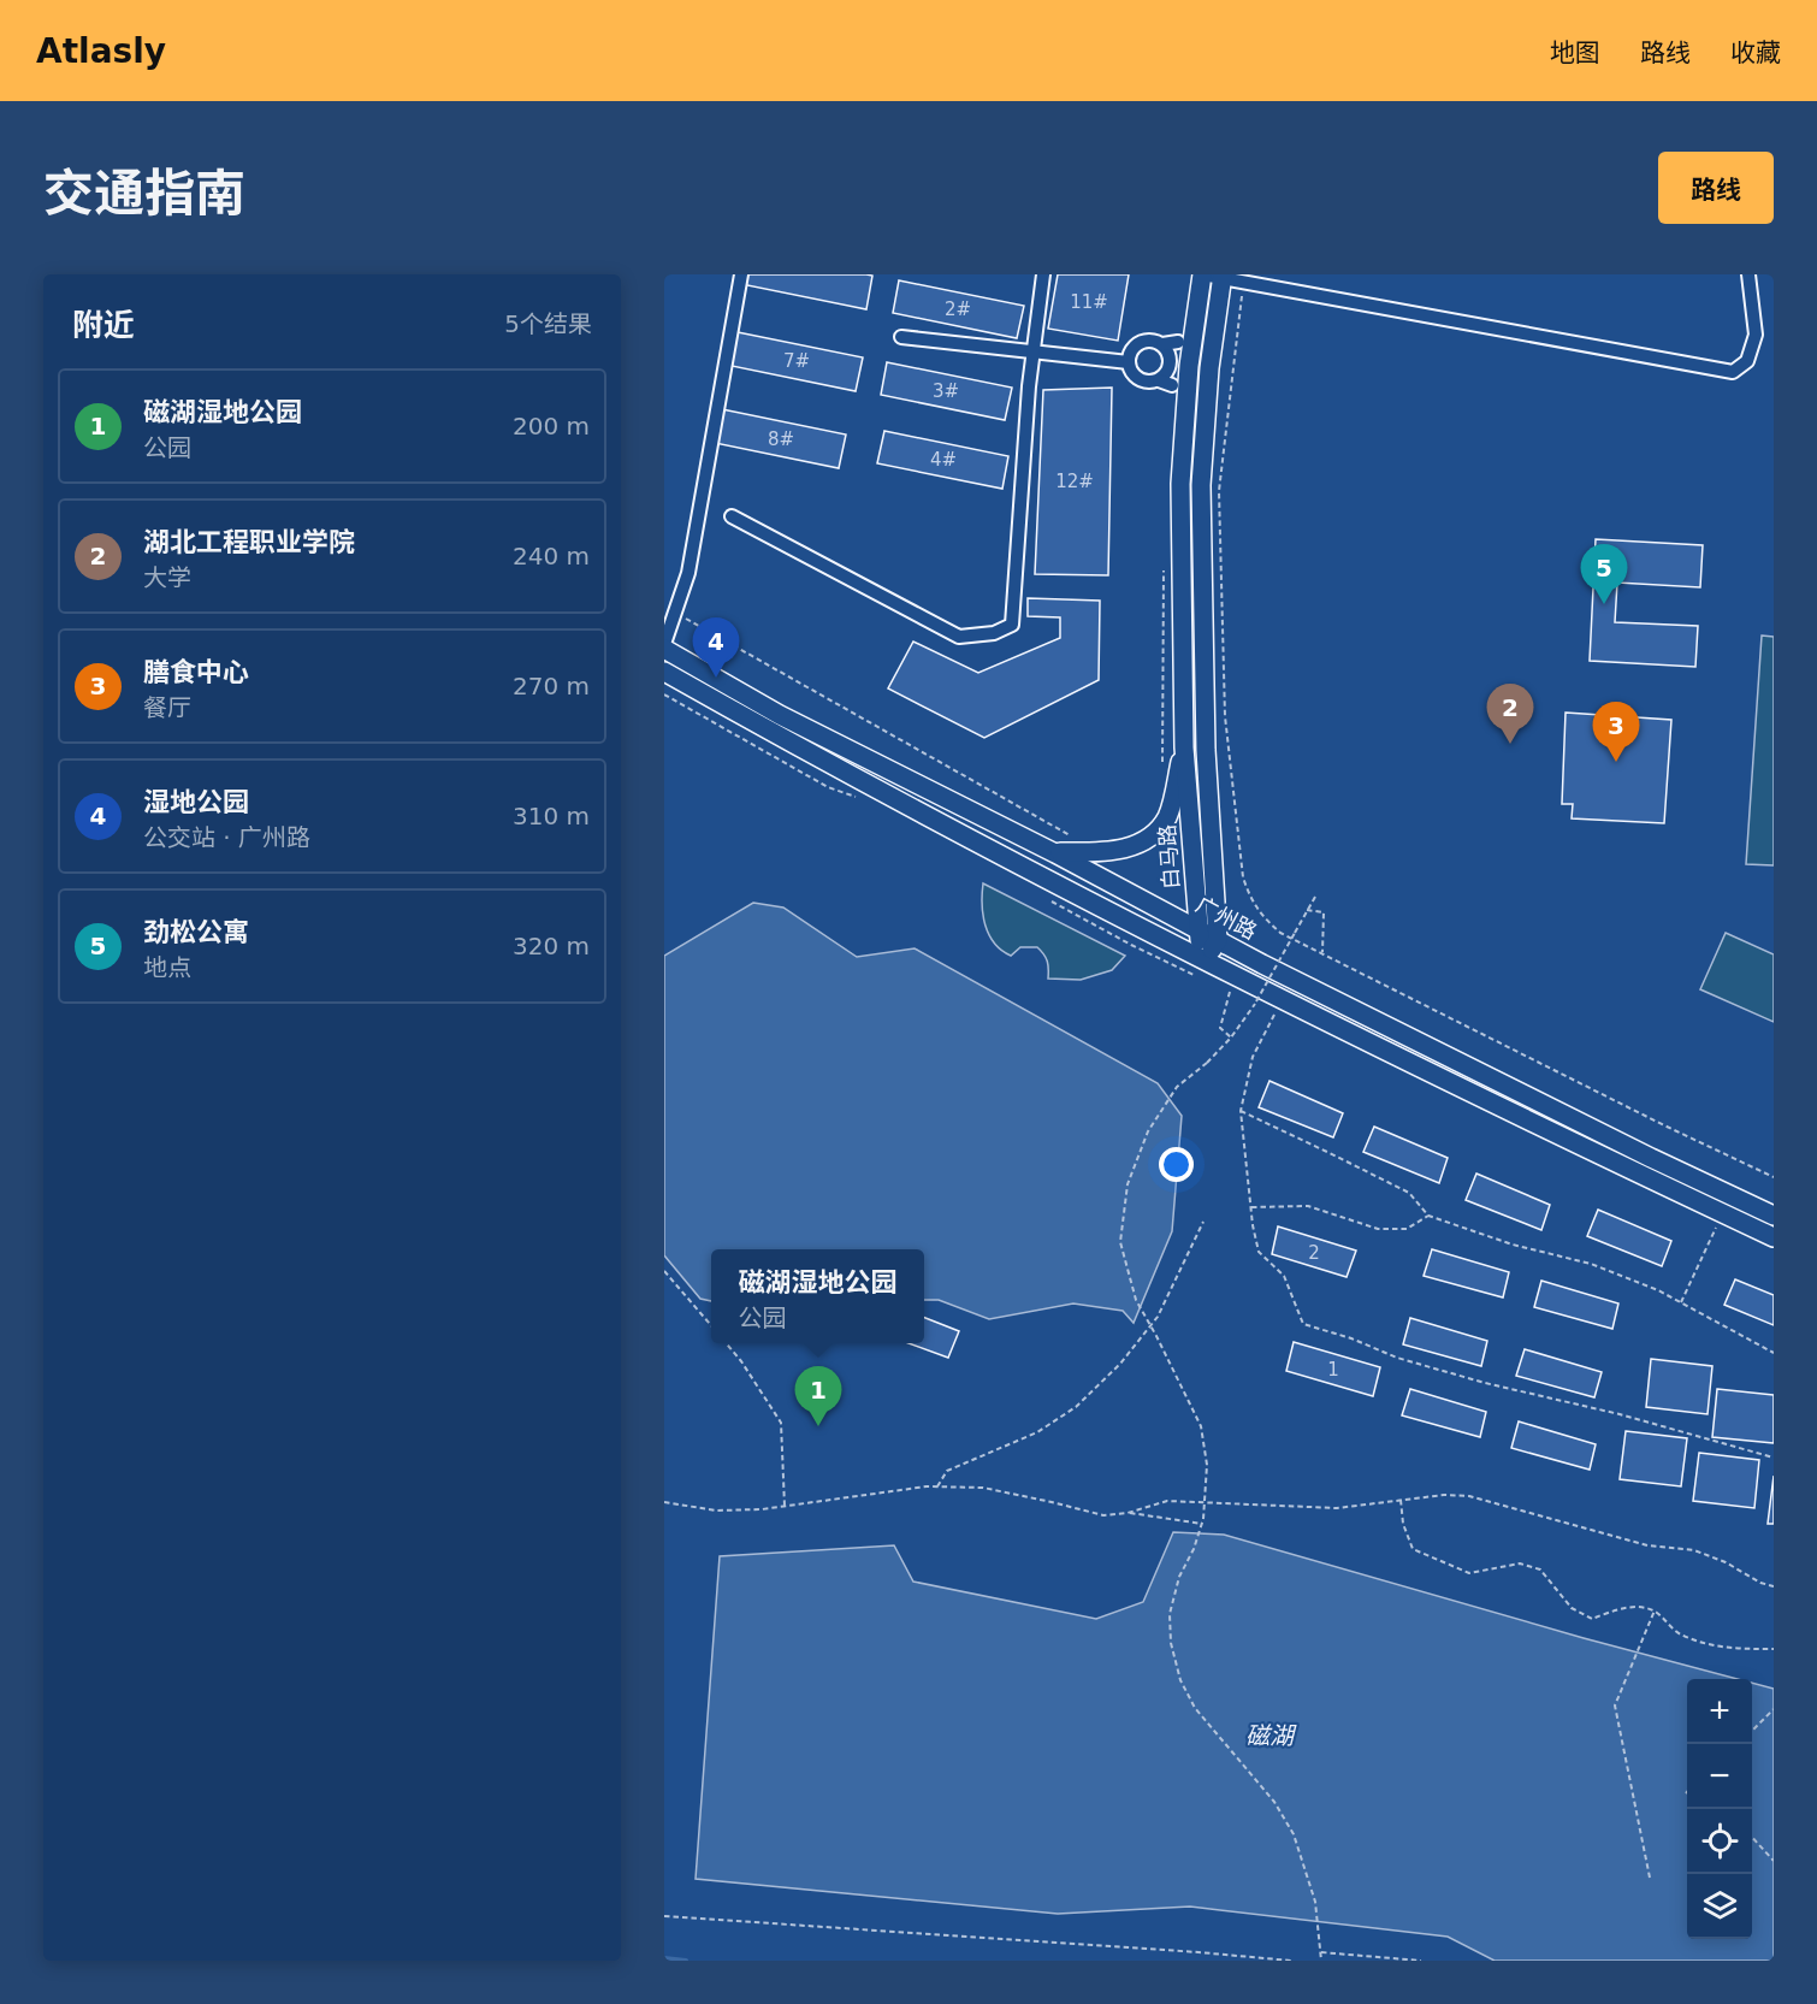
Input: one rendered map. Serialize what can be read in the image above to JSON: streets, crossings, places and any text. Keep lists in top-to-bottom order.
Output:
{
  "streets": {
    "main road": ["白马路", "广州路"]
  },
  "crossings": [
    ["白马路", "广州路"]
  ],
  "water": ["磁湖"],
  "house_numbers": [
    "11#",
    "2#",
    "7#",
    "3#",
    "8#",
    "4#",
    "12#",
    "2",
    "1"
  ],
  "page": {
    "header": "Atlasly",
    "nav": ["地图", "路线", "收藏"],
    "title": "交通指南",
    "buttons": "路线",
    "heading": ["附近", "5个结果"],
    "list": [
      {
        "mark": "1",
        "name": "磁湖湿地公园",
        "note": "公园",
        "value": "200 m"
      },
      {
        "mark": "2",
        "name": "湖北工程职业学院",
        "note": "大学",
        "value": "240 m"
      },
      {
        "mark": "3",
        "name": "膳食中心",
        "note": "餐厅",
        "value": "270 m"
      },
      {
        "mark": "4",
        "name": "湿地公园",
        "note": "公交站 · 广州路",
        "value": "310 m"
      },
      {
        "mark": "5",
        "name": "劲松公寓",
        "note": "地点",
        "value": "320 m"
      }
    ],
    "pins": [
      "5",
      "4",
      "2",
      "3",
      "1"
    ],
    "popup": ["磁湖湿地公园", "公园"],
    "map_buttons": ["+", "−"]
  }
}
